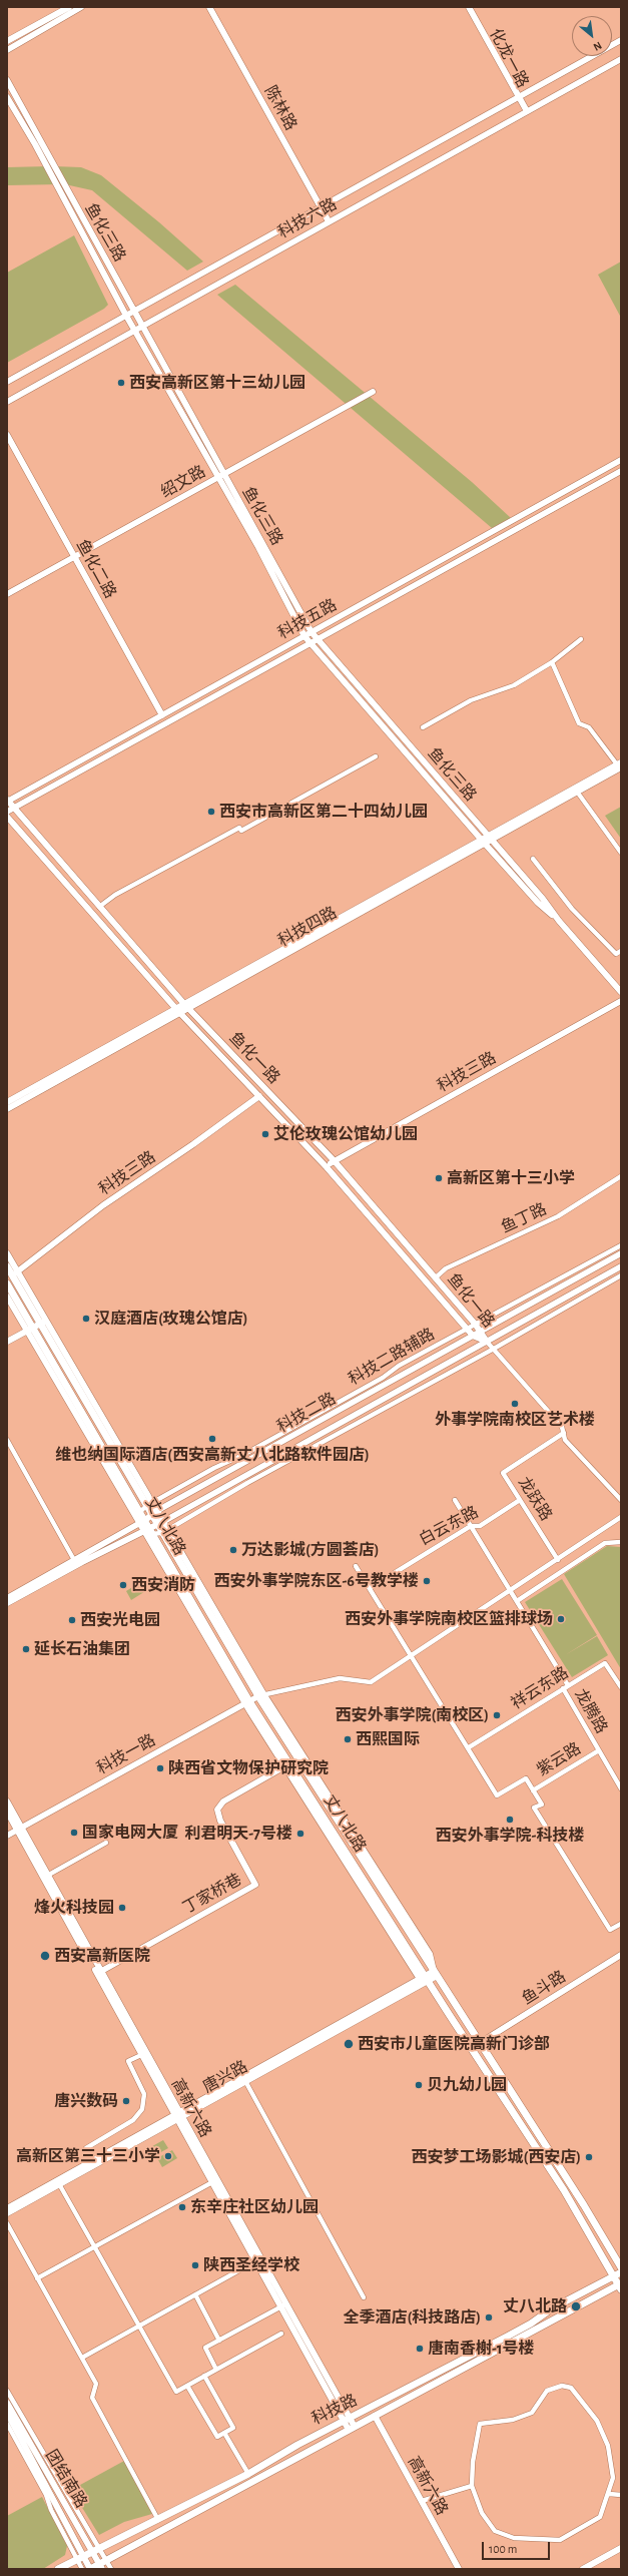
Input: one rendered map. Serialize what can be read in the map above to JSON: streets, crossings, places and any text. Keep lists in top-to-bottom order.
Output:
{
  "streets": {
    "main road": ["丈八北路", "科技路"],
    "street": [
      "化龙一路",
      "陈林路",
      "科技六路",
      "鱼化三路",
      "绍文路",
      "鱼化二路",
      "科技五路",
      "科技四路",
      "鱼化一路",
      "科技三路",
      "鱼丁路",
      "科技二路辅路",
      "科技二路",
      "龙跃路",
      "白云东路",
      "祥云东路",
      "龙腾路",
      "科技一路",
      "紫云路",
      "丁家桥巷",
      "鱼斗路",
      "唐兴路",
      "高新六路",
      "团结南路"
    ]
  },
  "crossings": [
    ["化龙一路", "科技六路"],
    ["陈林路", "科技六路"],
    ["科技六路", "鱼化三路"],
    ["鱼化三路", "绍文路"],
    ["鱼化三路", "科技五路"],
    ["鱼化三路", "科技四路"],
    ["绍文路", "鱼化二路"],
    ["鱼化二路", "科技五路"],
    ["科技五路", "鱼化一路"],
    ["科技四路", "鱼化一路"],
    ["鱼化一路", "科技三路"],
    ["鱼化一路", "鱼丁路"],
    ["鱼化一路", "科技二路辅路"],
    ["鱼化一路", "科技二路"],
    ["科技三路", "丈八北路"],
    ["科技二路辅路", "丈八北路"],
    ["科技二路", "丈八北路"],
    ["龙跃路", "白云东路"],
    ["丈八北路", "科技一路"],
    ["丈八北路", "丁家桥巷"],
    ["丈八北路", "鱼斗路"],
    ["丈八北路", "唐兴路"],
    ["丈八北路", "科技路"],
    ["祥云东路", "龙腾路"],
    ["龙腾路", "紫云路"],
    ["科技一路", "高新六路"],
    ["丁家桥巷", "高新六路"],
    ["唐兴路", "高新六路"],
    ["高新六路", "科技路"],
    ["科技路", "团结南路"]
  ],
  "places": [
    "西安高新区第十三幼儿园",
    "西安市高新区第二十四幼儿园",
    "艾伦玫瑰公馆幼儿园",
    "高新区第十三小学",
    "汉庭酒店(玫瑰公馆店)",
    "外事学院南校区艺术楼",
    "维也纳国际酒店(西安高新丈八北路软件园店)",
    "万达影城(方圆荟店)",
    "西安外事学院东区-6号教学楼",
    "西安消防",
    "西安外事学院南校区篮排球场",
    "西安光电园",
    "延长石油集团",
    "西安外事学院(南校区)",
    "西熙国际",
    "陕西省文物保护研究院",
    "西安外事学院-科技楼",
    "国家电网大厦",
    "利君明天-7号楼",
    "烽火科技园",
    "西安高新医院",
    "西安市儿童医院高新门诊部",
    "贝九幼儿园",
    "唐兴数码",
    "高新区第三十三小学",
    "西安梦工场影城(西安店)",
    "东辛庄社区幼儿园",
    "陕西圣经学校",
    "丈八北路",
    "全季酒店(科技路店)",
    "唐南香榭-1号楼"
  ],
  "scale_bar": "100 m",
  "north": "bottom right"
}
